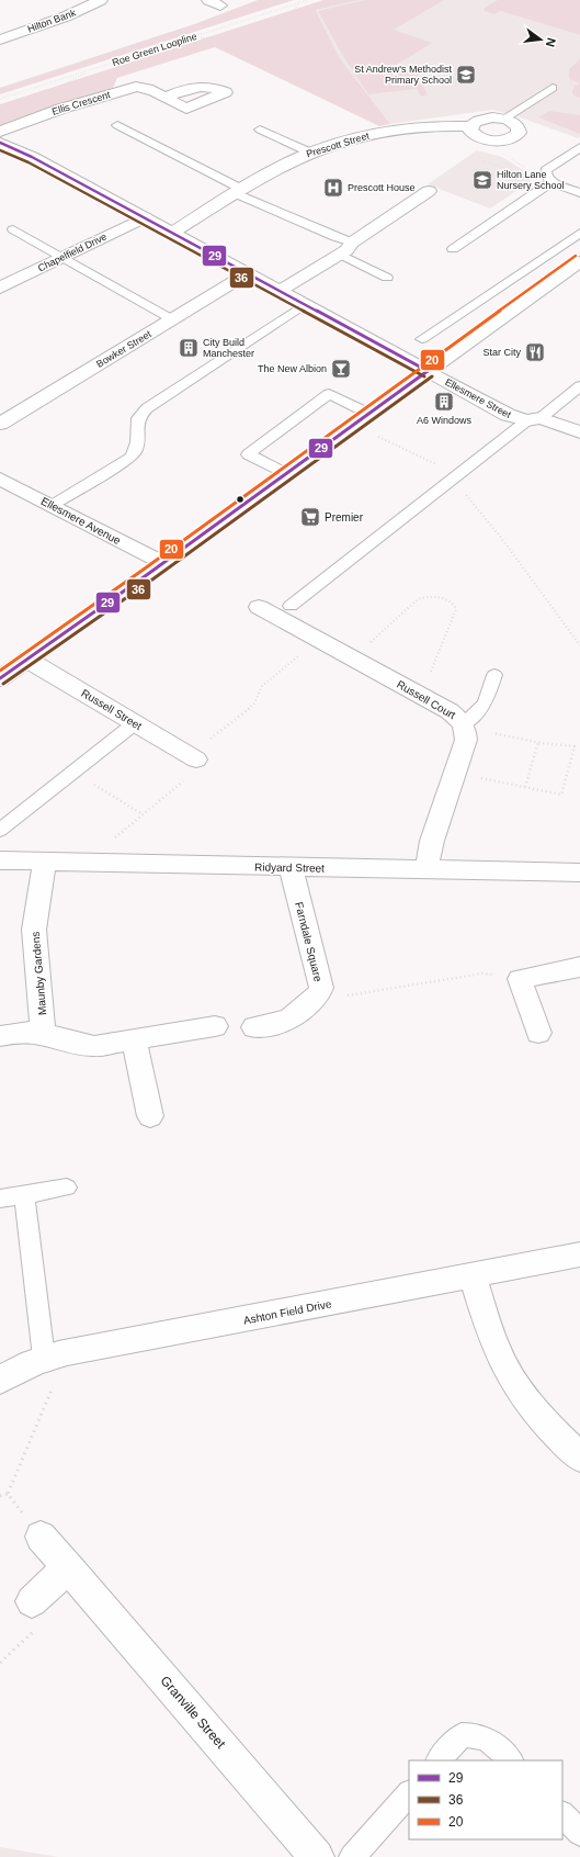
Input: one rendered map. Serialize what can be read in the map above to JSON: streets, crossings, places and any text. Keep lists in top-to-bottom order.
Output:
{
  "streets": {
    "street": [
      "Hilton Bank",
      "Ellis Crescent",
      "Prescott Street",
      "Chapelfield Drive",
      "Bowker Street",
      "Ellesmere Street",
      "Ellesmere Avenue",
      "Russell Court",
      "Russell Street",
      "Ridyard Street",
      "Farndale Square",
      "Maunby Gardens",
      "Ashton Field Drive",
      "Granville Street"
    ],
    "path": ["Roe Green Loopline"]
  },
  "crossings": [
    ["Prescott Street", "Ellesmere Street"],
    ["Chapelfield Drive", "Ellesmere Street"],
    ["Bowker Street", "Ellesmere Street"],
    ["Russell Court", "Ridyard Street"],
    ["Ridyard Street", "Farndale Square"],
    ["Ridyard Street", "Maunby Gardens"]
  ],
  "places": {
    "school or university": ["St Andrew's Methodist Primary School", "Hilton Lane Nursery School"],
    "hospital": ["Prescott House"],
    "building": ["City Build Manchester", "A6 Windows"],
    "restaurant": ["Star City"],
    "bar": ["The New Albion"],
    "supermarket": ["Premier"]
  },
  "lines": ["transit line 29", "transit line 36", "transit line 20"],
  "legend": ["29", "36", "20"],
  "north": "right"
}
